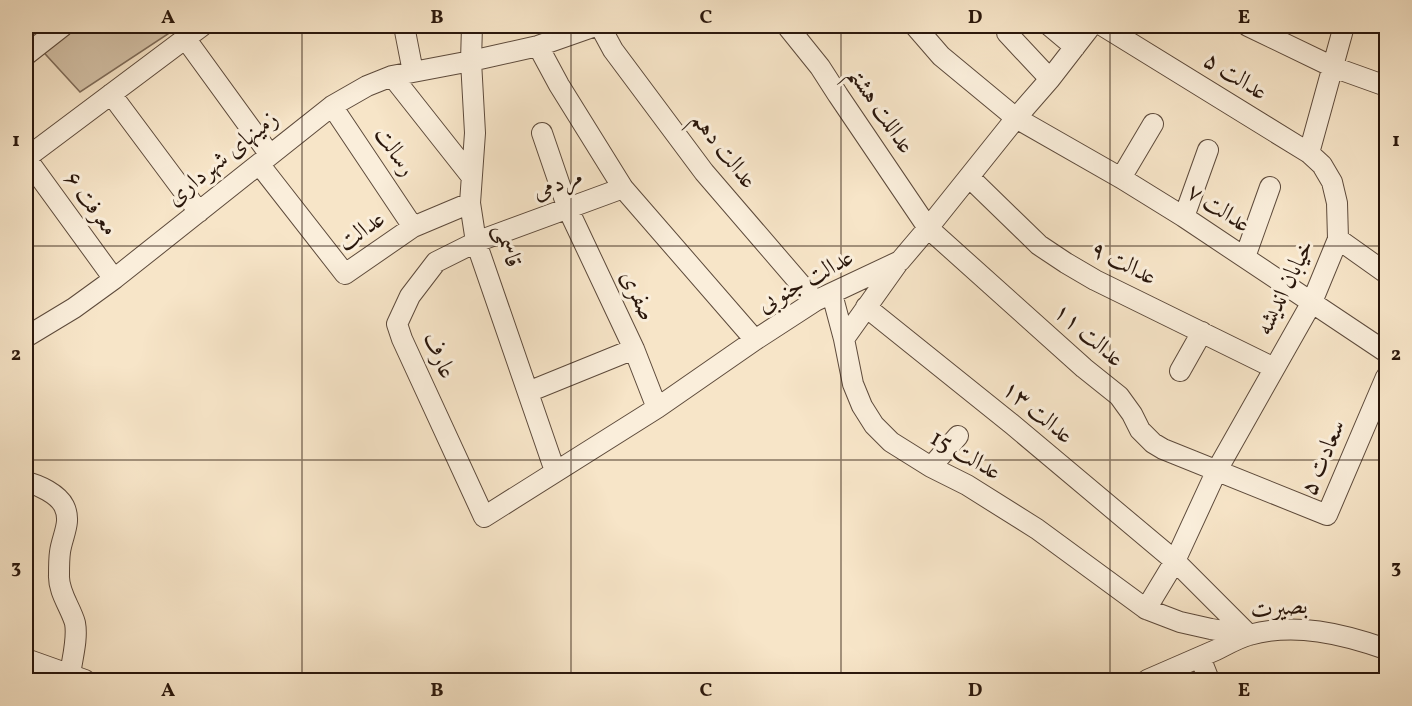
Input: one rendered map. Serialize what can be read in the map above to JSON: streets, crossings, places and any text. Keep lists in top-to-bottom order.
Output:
{
  "streets": {
    "street": [
      "عدالت ۵",
      "عداللت هشتم",
      "عدالت دهم",
      "رسالت",
      "زمینهای شهرداری",
      "مردمی",
      "معرفت ۶",
      "عدالت ۷",
      "عدالت",
      "قاسمی",
      "عدالت ۹",
      "عدالت جنوبی",
      "خیابان اندیشه",
      "صفری",
      "عدالت ۱۱",
      "عارف",
      "عدالت ۱۳",
      "عدالت 15",
      "سعادت ۵",
      "بصیرت"
    ]
  },
  "crossings": [
    ["عدالت ۵", "خیابان اندیشه"],
    ["عداللت هشتم", "عدالت جنوبی"],
    ["عداللت هشتم", "عدالت ۱۱"],
    ["عدالت دهم", "عدالت جنوبی"],
    ["عدالت دهم", "عدالت 15"],
    ["رسالت", "زمینهای شهرداری"],
    ["رسالت", "عدالت"],
    ["زمینهای شهرداری", "معرفت ۶"],
    ["زمینهای شهرداری", "عدالت"],
    ["زمینهای شهرداری", "قاسمی"],
    ["مردمی", "قاسمی"],
    ["مردمی", "صفری"],
    ["مردمی", "عارف"],
    ["عدالت ۷", "عدالت جنوبی"],
    ["عدالت ۷", "خیابان اندیشه"],
    ["عدالت", "قاسمی"],
    ["قاسمی", "عدالت جنوبی"],
    ["قاسمی", "عارف"],
    ["عدالت ۹", "عدالت جنوبی"],
    ["عدالت ۹", "خیابان اندیشه"],
    ["عدالت جنوبی", "صفری"],
    ["عدالت جنوبی", "عدالت ۱۱"],
    ["عدالت جنوبی", "عارف"],
    ["عدالت جنوبی", "عدالت 15"],
    ["خیابان اندیشه", "عدالت ۱۱"],
    ["خیابان اندیشه", "عدالت ۱۳"],
    ["خیابان اندیشه", "عدالت 15"],
    ["خیابان اندیشه", "سعادت ۵"],
    ["عدالت ۱۱", "سعادت ۵"],
    ["عدالت ۱۳", "عدالت 15"],
    ["عدالت ۱۳", "بصیرت"],
    ["عدالت 15", "بصیرت"]
  ],
  "grid": {
    "columns": [
      "A",
      "B",
      "C",
      "D",
      "E"
    ],
    "rows": ["1", "2", "3"]
  }
}
